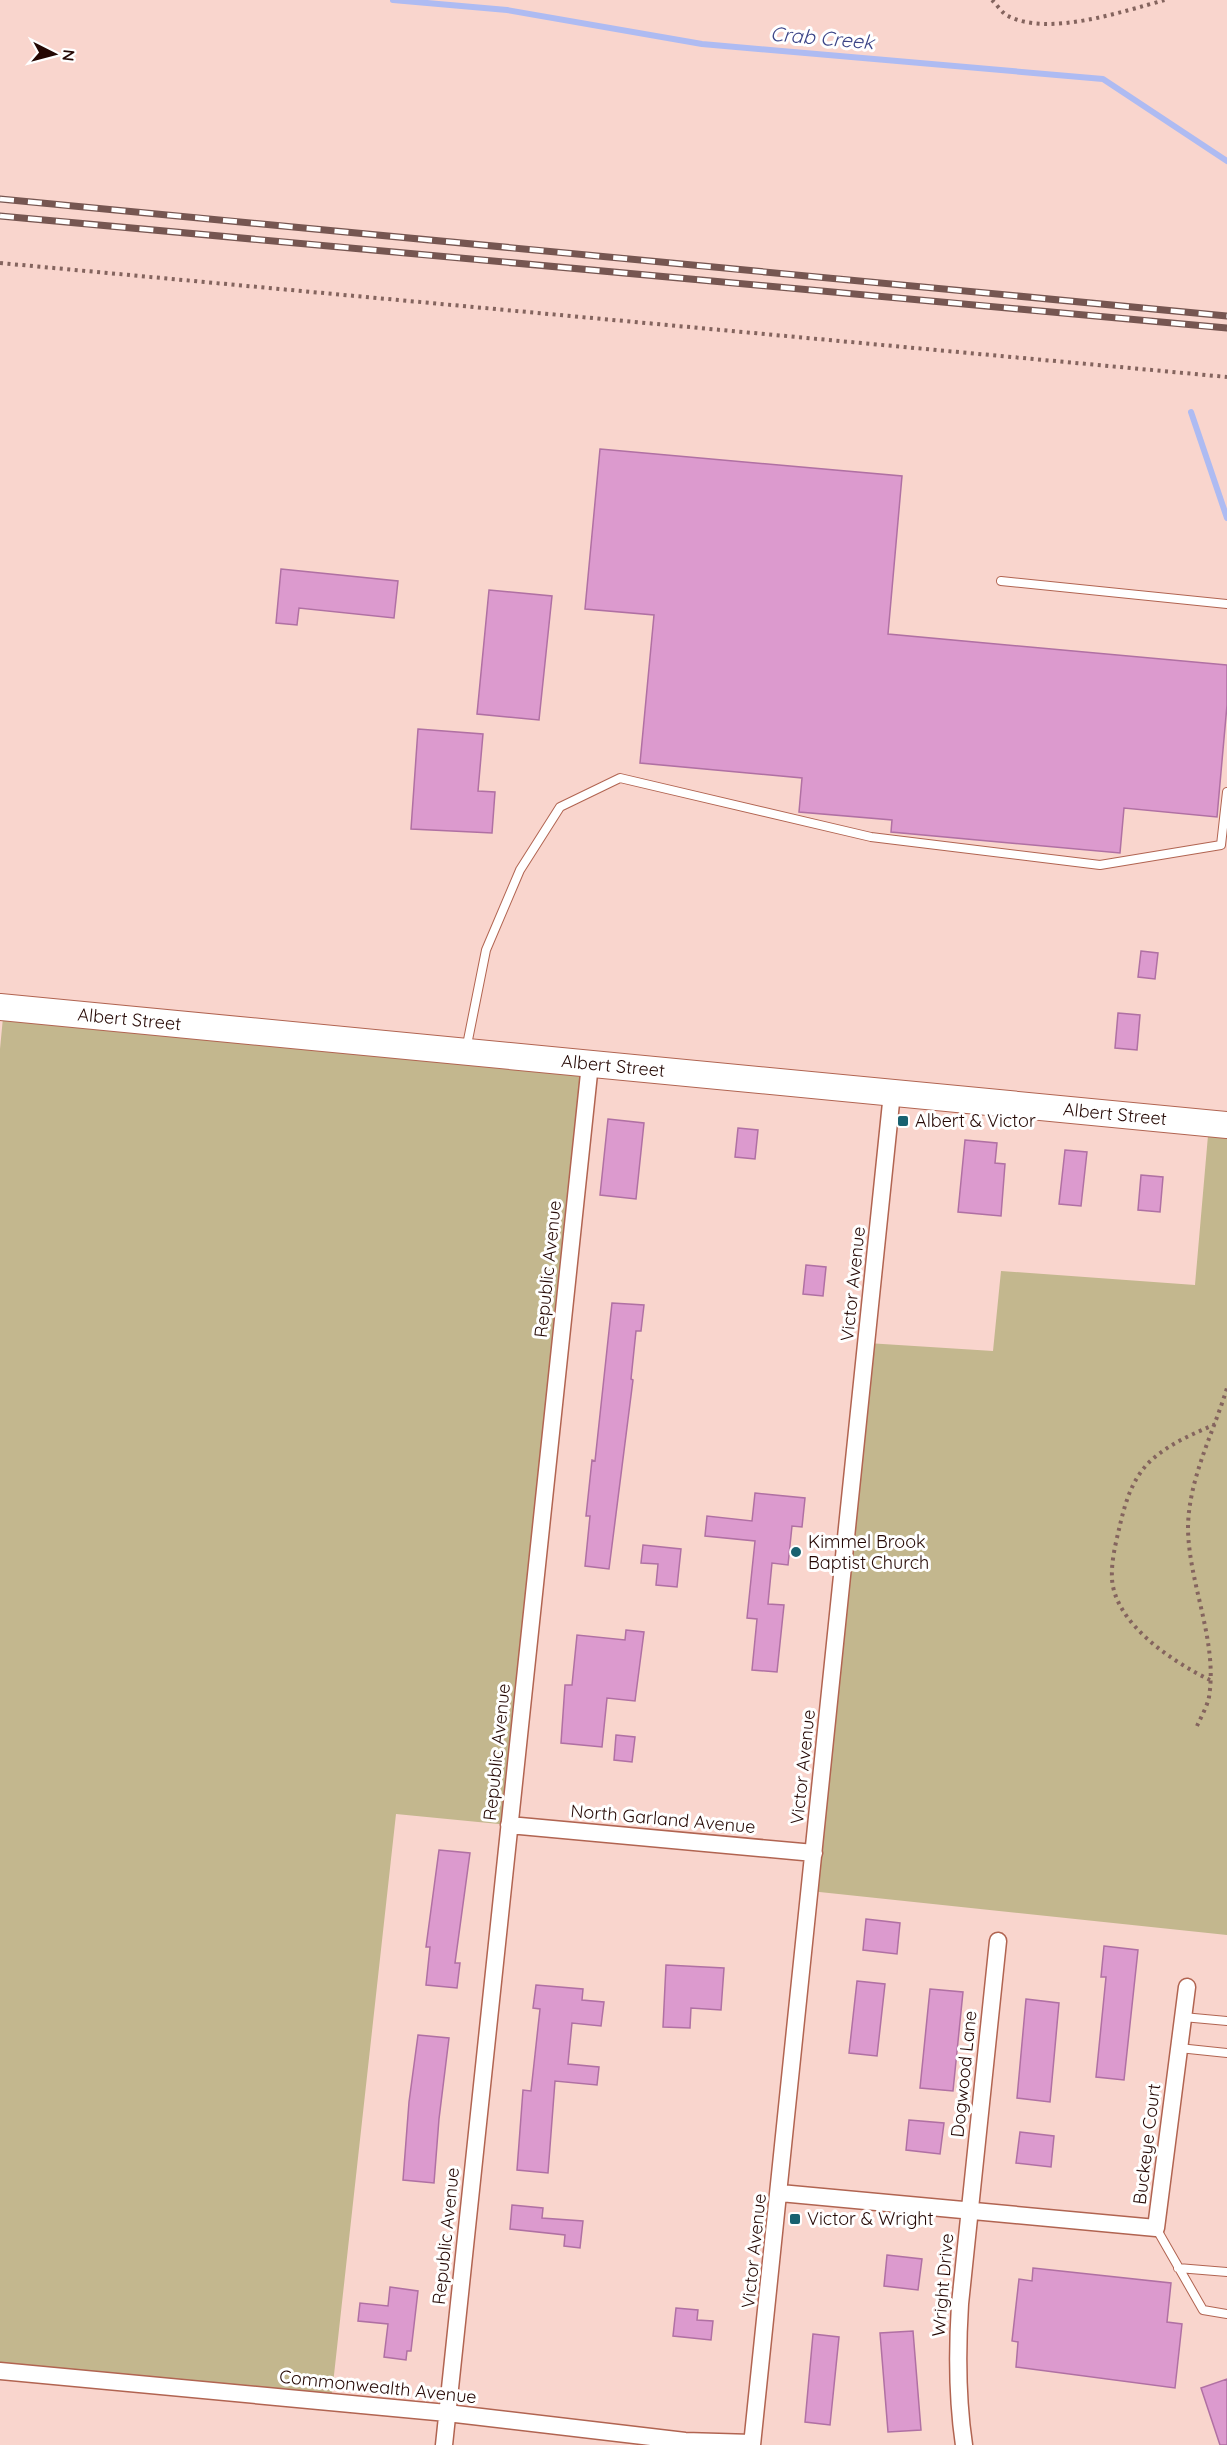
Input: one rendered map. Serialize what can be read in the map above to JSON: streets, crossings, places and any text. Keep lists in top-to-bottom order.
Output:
{
  "streets": {
    "main road": ["Albert Street"],
    "street": [
      "Republic Avenue",
      "Victor Avenue",
      "North Garland Avenue",
      "Dogwood Lane",
      "Buckeye Court",
      "Wright Drive",
      "Commonwealth Avenue"
    ]
  },
  "crossings": [
    ["Albert Street", "Republic Avenue"],
    ["Albert Street", "Victor Avenue"],
    ["Republic Avenue", "North Garland Avenue"],
    ["Republic Avenue", "Commonwealth Avenue"],
    ["Victor Avenue", "North Garland Avenue"],
    ["Victor Avenue", "Wright Drive"],
    ["Victor Avenue", "Commonwealth Avenue"],
    ["Dogwood Lane", "Buckeye Court"],
    ["Dogwood Lane", "Wright Drive"],
    ["Buckeye Court", "Wright Drive"]
  ],
  "water": ["Crab Creek"],
  "places": {
    "transit": ["Albert & Victor", "Victor & Wright"],
    "other": ["Kimmel Brook Baptist Church"]
  },
  "north": "right"
}
